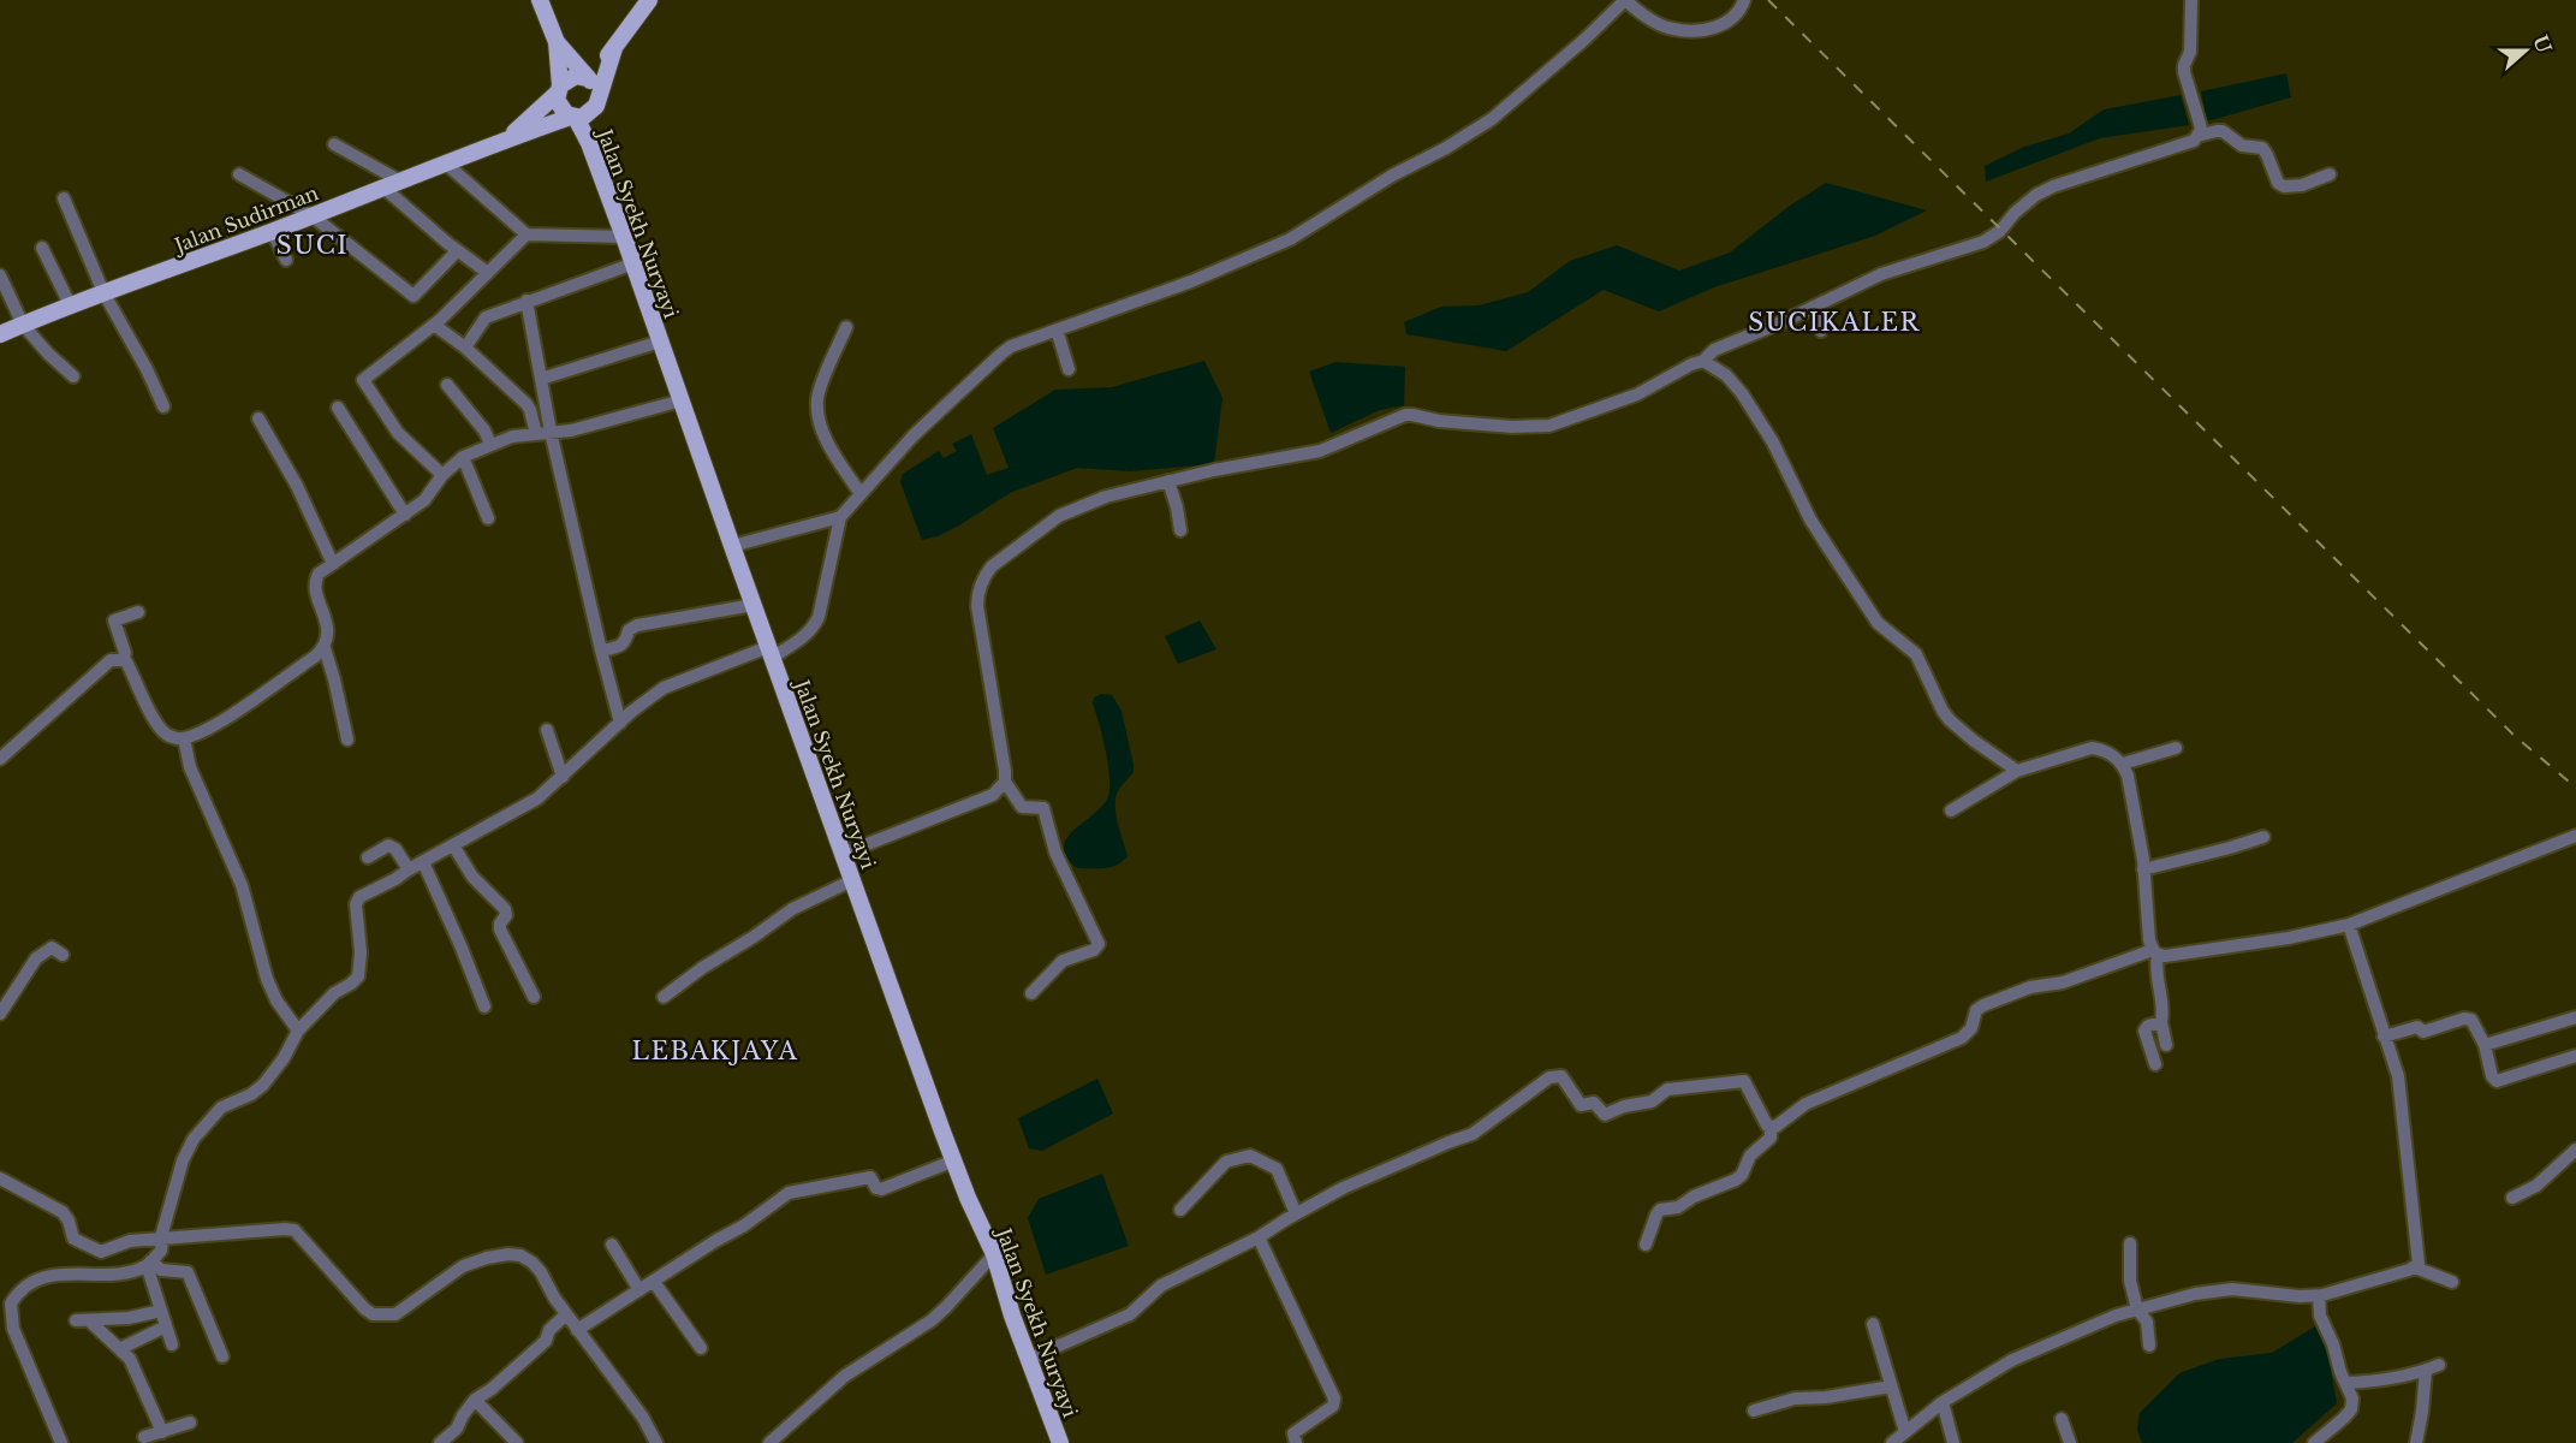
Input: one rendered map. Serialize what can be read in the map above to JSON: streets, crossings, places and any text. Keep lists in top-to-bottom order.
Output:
{
  "streets": {
    "main road": ["Jalan Sudirman", "Jalan Syekh Nuryayi"]
  },
  "crossings": [
    ["Jalan Sudirman", "Jalan Syekh Nuryayi"]
  ],
  "districts": ["SUCI", "SUCIKALER", "LEBAKJAYA"],
  "north": "right"
}
